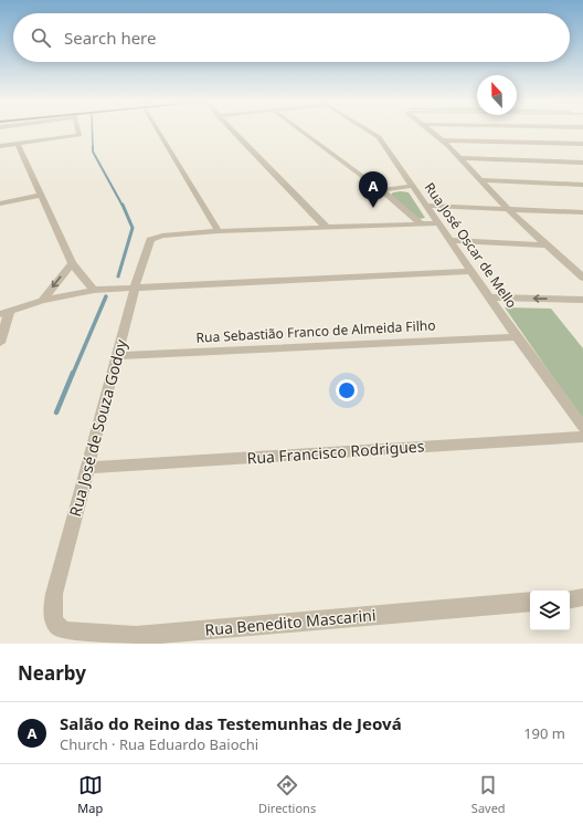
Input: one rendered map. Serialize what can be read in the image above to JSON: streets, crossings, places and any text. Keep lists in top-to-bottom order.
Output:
{
  "streets": {
    "street": [
      "Rua José Oscar de Mello",
      "Rua Sebastião Franco de Almeida Filho",
      "Rua José de Souza Godoy",
      "Rua Francisco Rodrigues",
      "Rua Benedito Mascarini"
    ]
  },
  "crossings": [
    ["Rua José Oscar de Mello", "Rua Sebastião Franco de Almeida Filho"],
    ["Rua Sebastião Franco de Almeida Filho", "Rua José de Souza Godoy"],
    ["Rua José de Souza Godoy", "Rua Francisco Rodrigues"],
    ["Rua José de Souza Godoy", "Rua Benedito Mascarini"]
  ],
  "north": "top",
  "page": {
    "search": "Search here",
    "pins": "A",
    "heading": "Nearby",
    "list": [
      {
        "mark": "A",
        "name": "Salão do Reino das Testemunhas de Jeová",
        "note": "Church · Rua Eduardo Baiochi",
        "value": "190 m"
      }
    ],
    "nav": ["Map", "Directions", "Saved"]
  }
}
